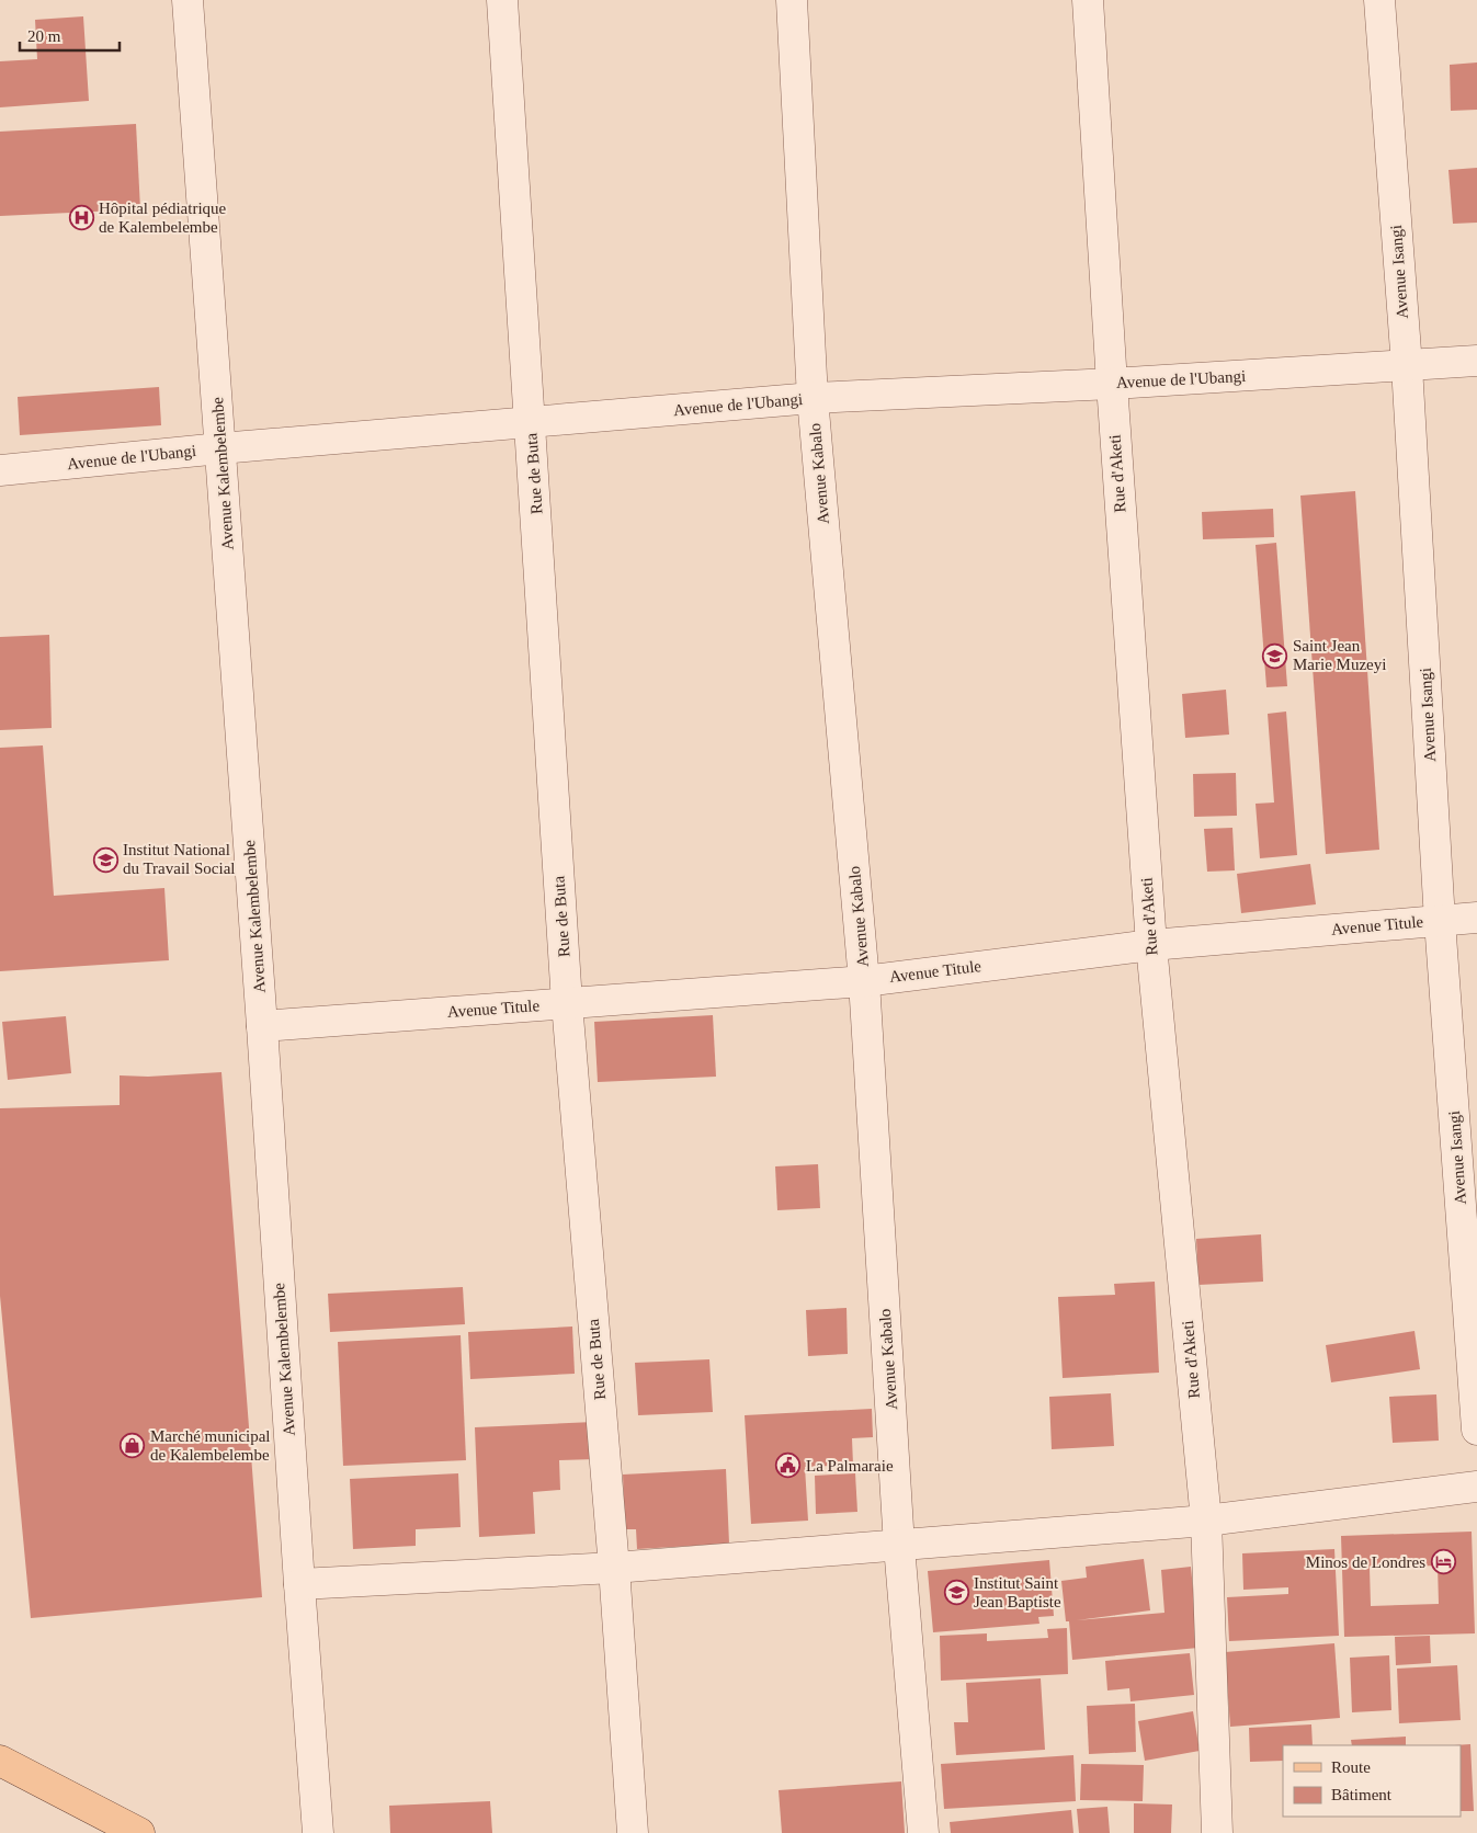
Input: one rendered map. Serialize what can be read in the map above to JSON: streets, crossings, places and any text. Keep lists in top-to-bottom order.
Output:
{
  "streets": {
    "street": [
      "Avenue Isangi",
      "Avenue de l'Ubangi",
      "Avenue Kalembelembe",
      "Rue de Buta",
      "Avenue Kabalo",
      "Rue d'Aketi",
      "Avenue Titule"
    ]
  },
  "crossings": [
    ["Avenue Isangi", "Avenue de l'Ubangi"],
    ["Avenue Isangi", "Avenue Titule"],
    ["Avenue de l'Ubangi", "Avenue Kalembelembe"],
    ["Avenue de l'Ubangi", "Rue de Buta"],
    ["Avenue de l'Ubangi", "Avenue Kabalo"],
    ["Avenue de l'Ubangi", "Rue d'Aketi"],
    ["Avenue Kalembelembe", "Avenue Titule"],
    ["Rue de Buta", "Avenue Titule"],
    ["Avenue Kabalo", "Avenue Titule"],
    ["Rue d'Aketi", "Avenue Titule"]
  ],
  "places": {
    "hospital": ["Hôpital pédiatrique de Kalembelembe"],
    "school or university": ["Saint Jean Marie Muzeyi", "Institut National du Travail Social", "Institut Saint Jean Baptiste"],
    "shop": ["Marché municipal de Kalembelembe"],
    "public building": ["La Palmaraie"],
    "hotel": ["Minos de Londres"]
  },
  "legend": ["Route", "Bâtiment"],
  "scale_bar": "20 m"
}
